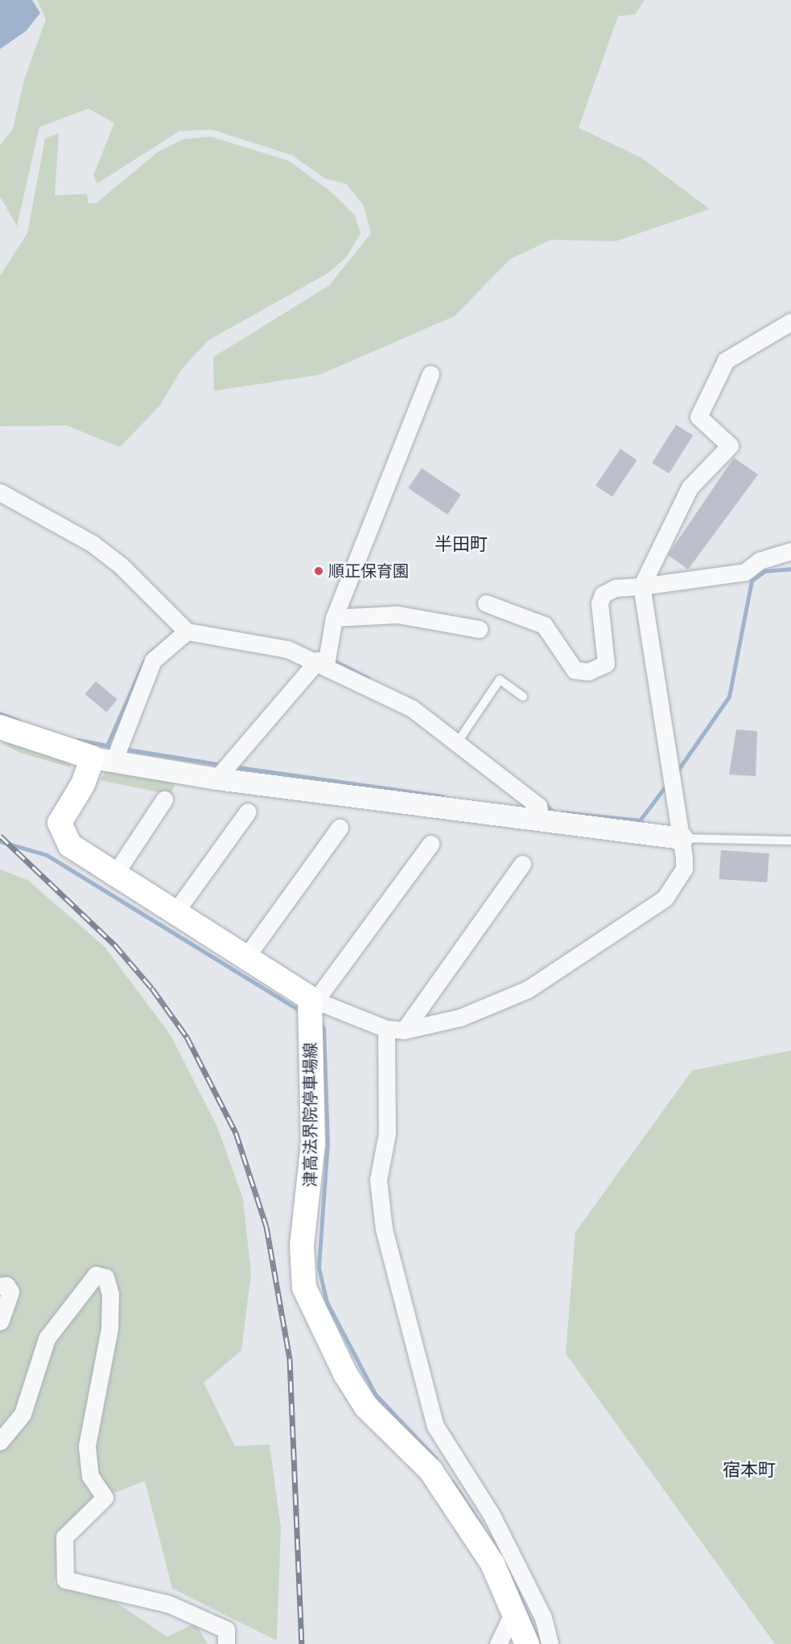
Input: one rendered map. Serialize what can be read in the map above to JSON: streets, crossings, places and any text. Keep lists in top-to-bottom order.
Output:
{
  "streets": {
    "main road": ["津高法界院停車場線"]
  },
  "districts": ["半田町", "宿本町"],
  "places": ["順正保育園"]
}
